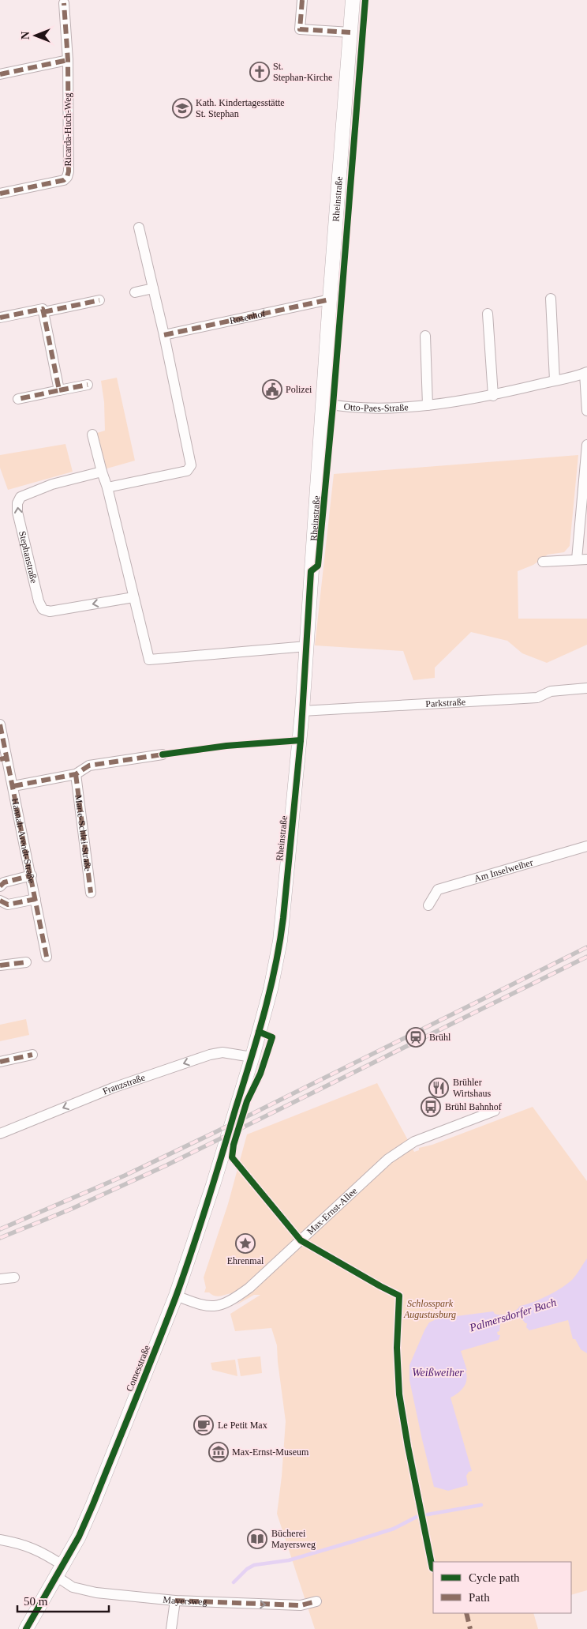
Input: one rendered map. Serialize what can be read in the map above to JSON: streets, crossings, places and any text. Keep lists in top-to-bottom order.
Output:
{
  "streets": {
    "main road": ["Rheinstraße", "Comesstraße"],
    "street": [
      "Ricarda-Huch-Weg",
      "Rosenhof",
      "Otto-Paes-Straße",
      "Stephanstraße",
      "Parkstraße",
      "Marie-Schlei-Straße",
      "Hannah-Arendt-Straße",
      "Am Inselweiher",
      "Franzstraße",
      "Max-Ernst-Allee",
      "Mayersweg"
    ]
  },
  "crossings": [
    ["Rheinstraße", "Rosenhof"],
    ["Rheinstraße", "Otto-Paes-Straße"],
    ["Rheinstraße", "Parkstraße"],
    ["Rheinstraße", "Franzstraße"],
    ["Rheinstraße", "Comesstraße"],
    ["Max-Ernst-Allee", "Comesstraße"],
    ["Comesstraße", "Mayersweg"]
  ],
  "one_way": ["Franzstraße", "Mayersweg"],
  "water": ["Palmersdorfer Bach", "Weißweiher"],
  "parks": ["Schlosspark Augustusburg"],
  "places": {
    "church": ["St. Stephan-Kirche"],
    "school or university": ["Kath. Kindertagesstätte St. Stephan"],
    "public building": ["Polizei"],
    "station": ["Brühl"],
    "restaurant": ["Brühler Wirtshaus"],
    "bus stop": ["Brühl Bahnhof"],
    "place": ["Ehrenmal"],
    "cafe": ["Le Petit Max"],
    "museum": ["Max-Ernst-Museum"],
    "library": ["Bücherei Mayersweg"]
  },
  "legend": ["Cycle path", "Path"],
  "scale_bar": "50 m",
  "north": "left"
}
